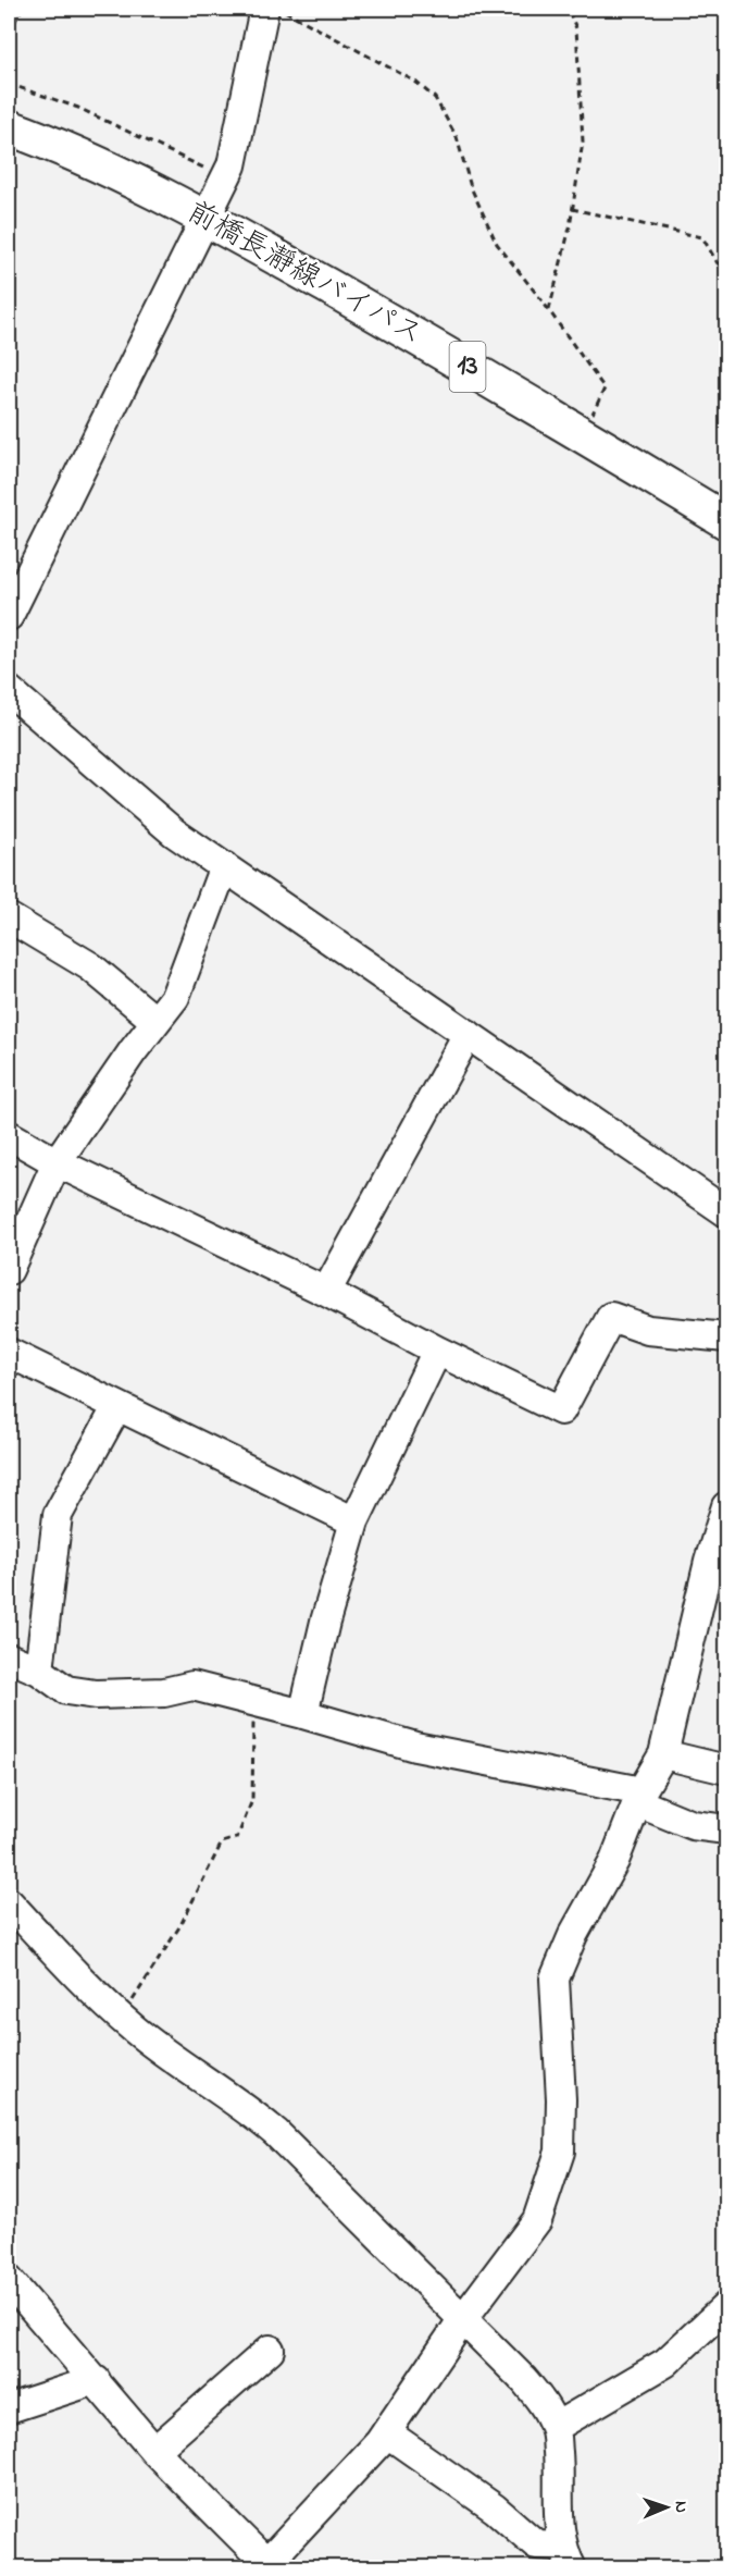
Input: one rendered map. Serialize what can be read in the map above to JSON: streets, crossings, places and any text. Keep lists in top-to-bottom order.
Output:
{
  "streets": {
    "main road": ["前橋長瀞線バイパス", "13"]
  },
  "north": "right"
}
